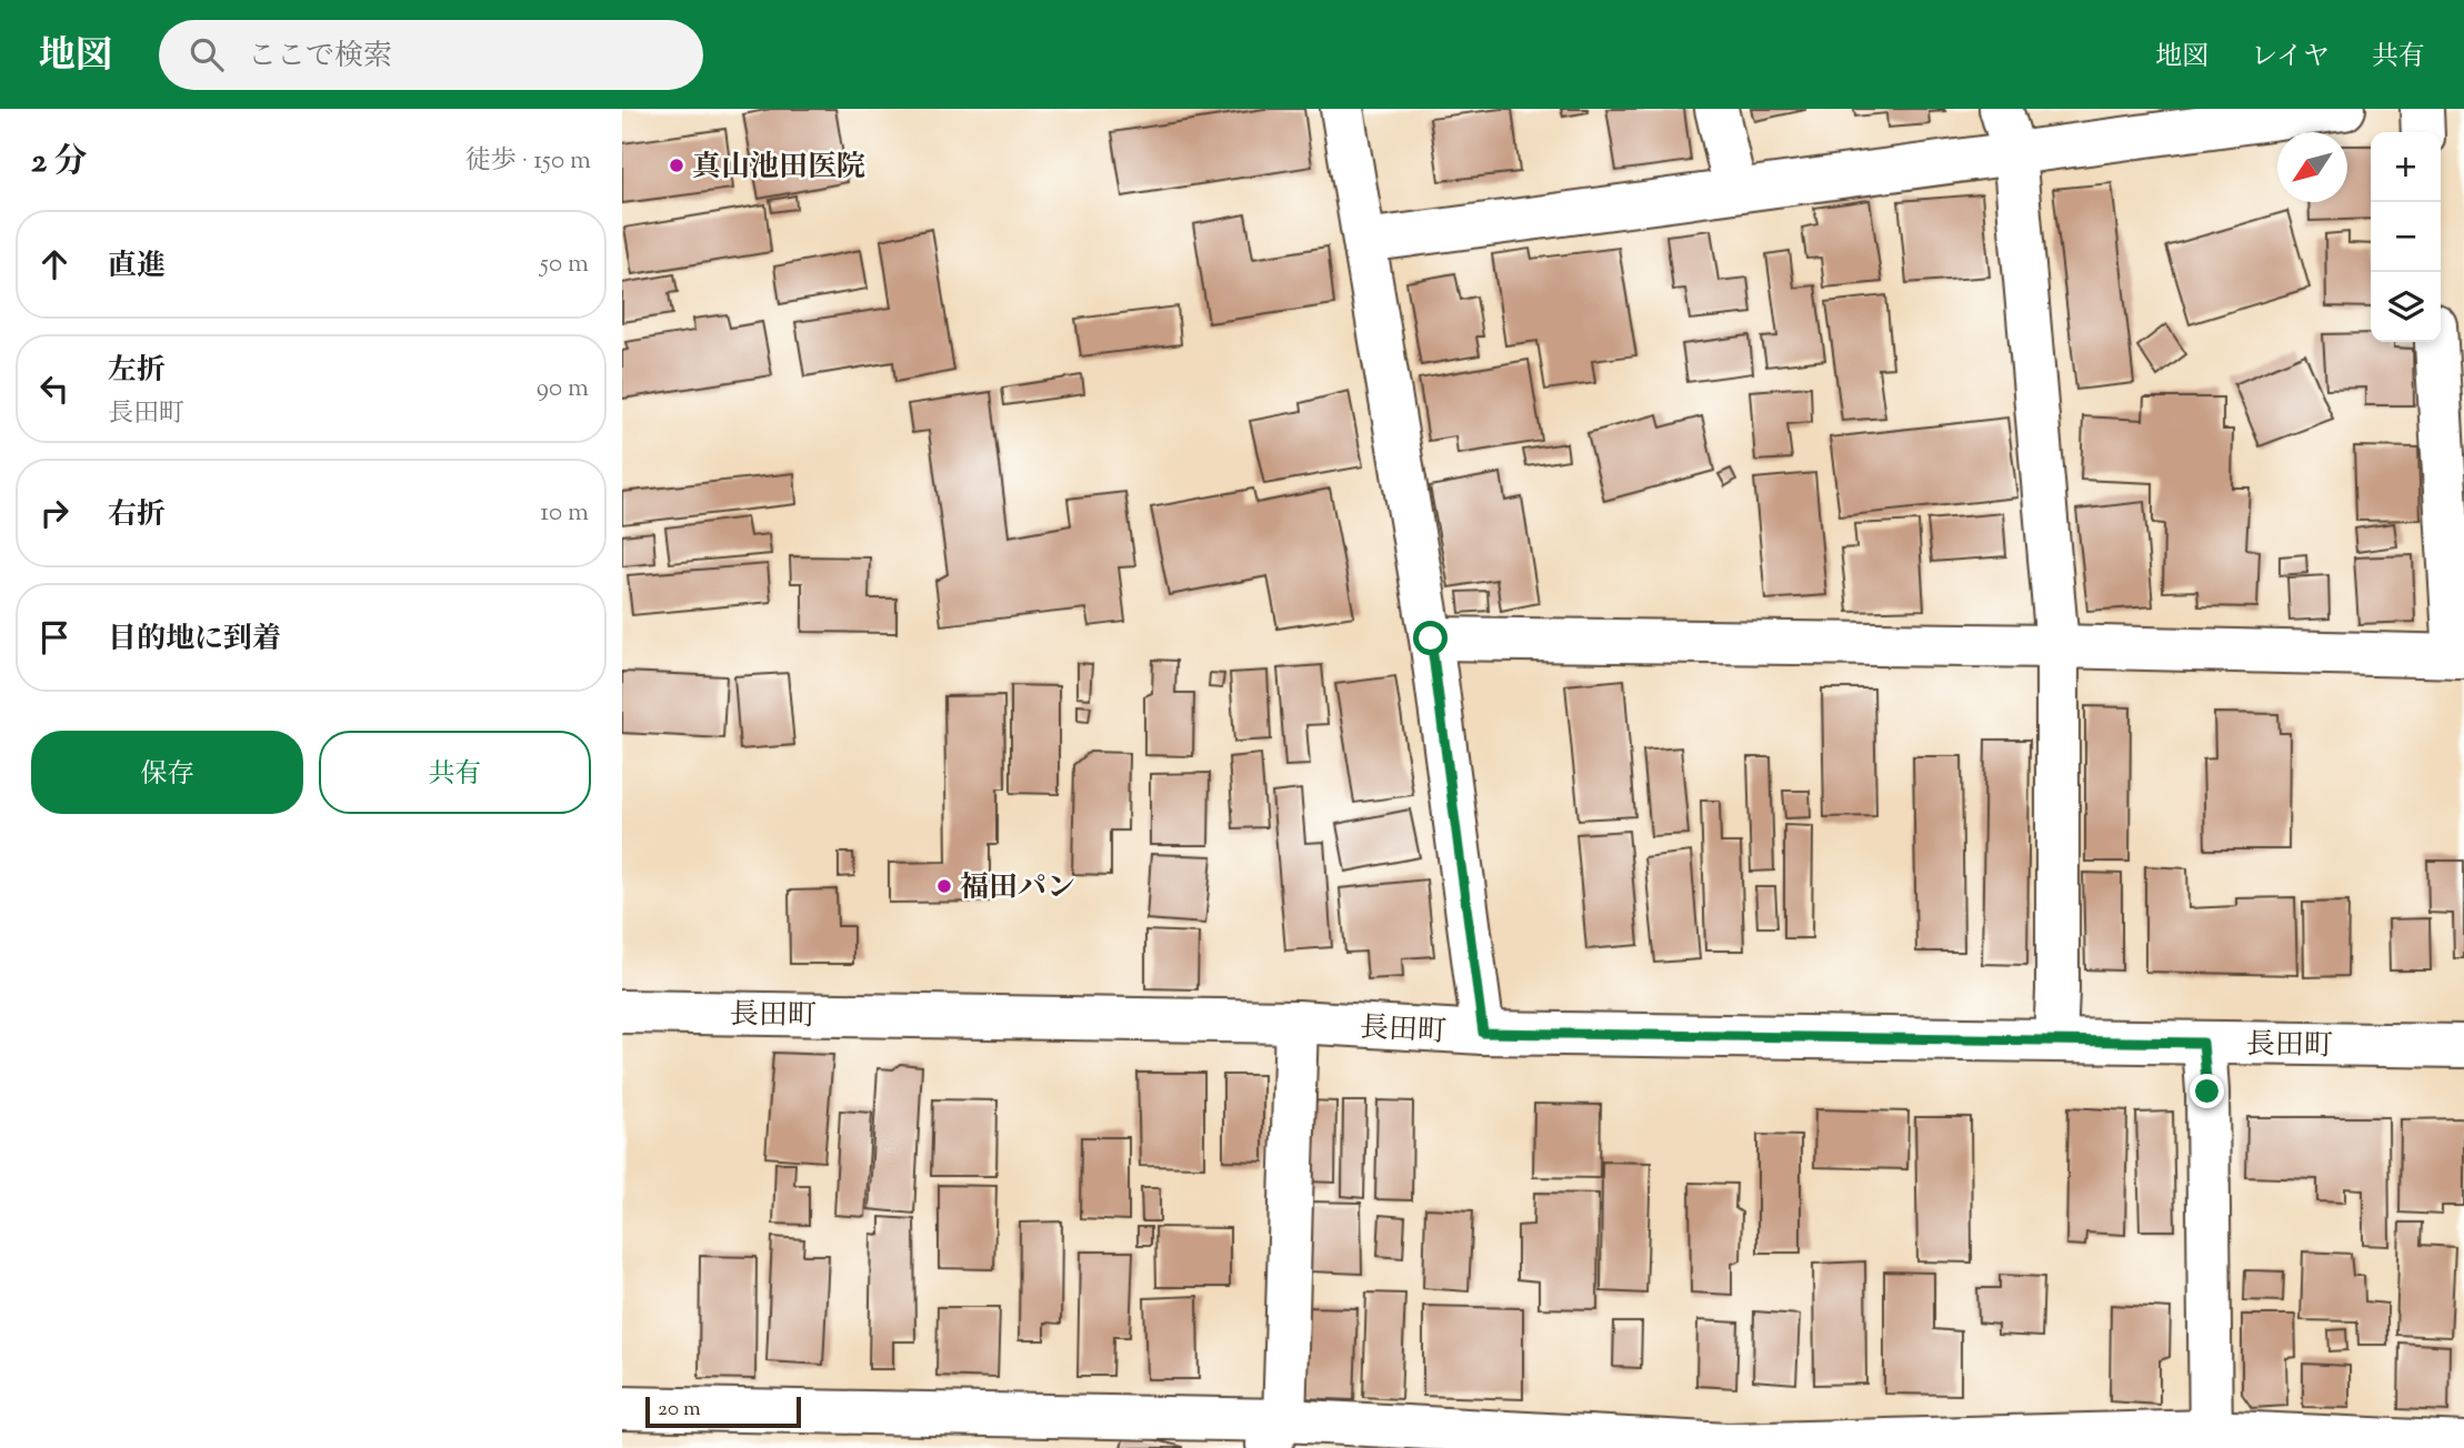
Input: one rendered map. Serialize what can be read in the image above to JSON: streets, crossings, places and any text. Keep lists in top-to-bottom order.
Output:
{
  "streets": {
    "street": ["長田町"]
  },
  "places": ["真山池田医院", "福田パン"],
  "scale_bar": "20 m",
  "north": "bottom left",
  "page": {
    "header": "地図",
    "search": "ここで検索",
    "nav": ["地図", "レイヤ", "共有"],
    "heading": ["2 分", "徒歩 · 150 m"],
    "map_buttons": ["+", "−"],
    "list": [
      ["直進", "50 m"],
      ["左折", "長田町", "90 m"],
      ["右折", "10 m"],
      "目的地に到着"
    ],
    "buttons": ["保存", "共有"],
    "scale": "20 m"
  }
}
